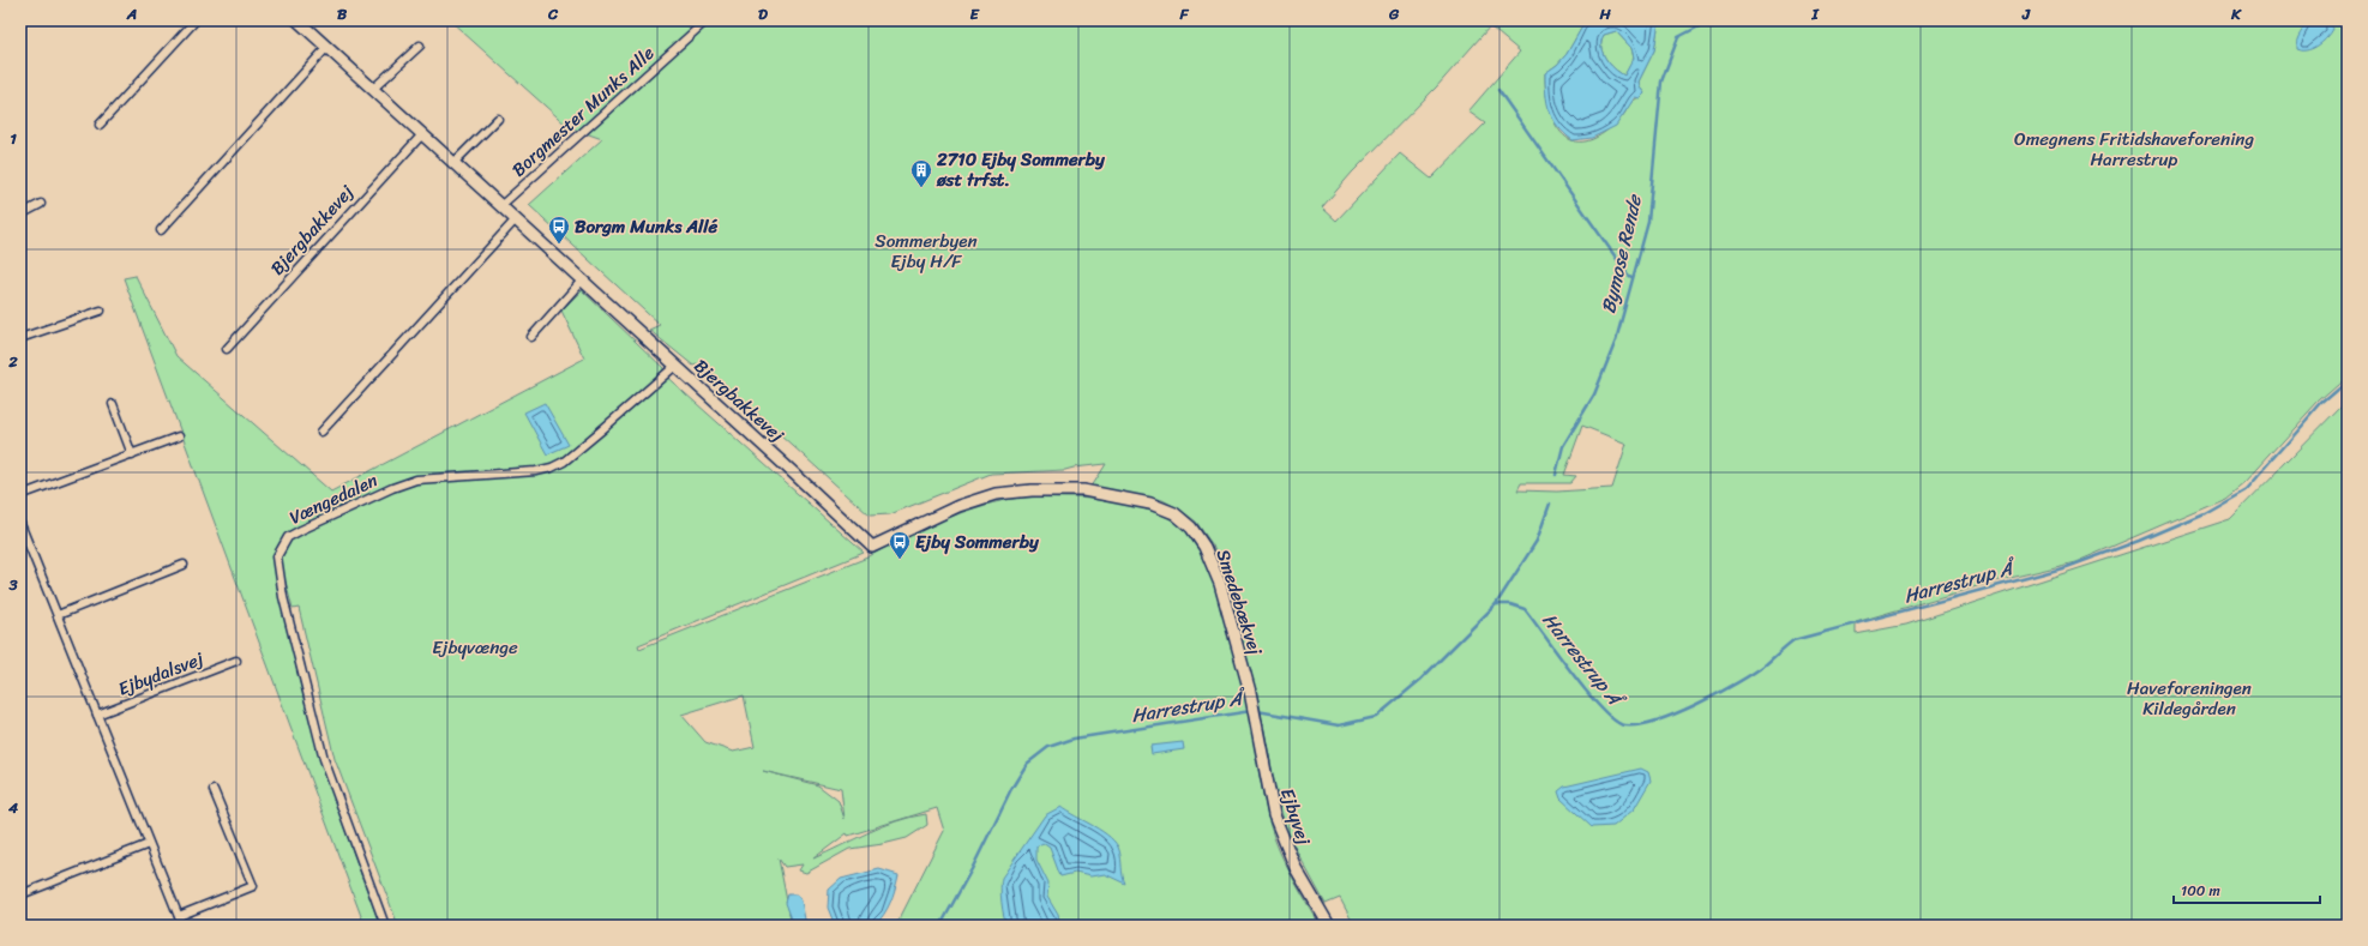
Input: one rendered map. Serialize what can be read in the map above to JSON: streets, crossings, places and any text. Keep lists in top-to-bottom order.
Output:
{
  "streets": {
    "street": [
      "Borgmester Munks Alle",
      "Bjergbakkevej",
      "Vængedalen",
      "Smedebækvej",
      "Ejbydalsvej",
      "Ejbyvej"
    ]
  },
  "crossings": [
    ["Borgmester Munks Alle", "Bjergbakkevej"],
    ["Bjergbakkevej", "Vængedalen"],
    ["Bjergbakkevej", "Smedebækvej"],
    ["Smedebækvej", "Ejbyvej"]
  ],
  "water": ["Bymose Rende", "Harrestrup Å"],
  "parks": [
    "Omegnens Fritidshaveforening Harrestrup",
    "Sommerbyen Ejby H/F",
    "Ejbyvænge",
    "Haveforeningen Kildegården"
  ],
  "places": {
    "building": ["2710 Ejby Sommerby øst trfst."],
    "bus stop": ["Borgm Munks Allé", "Ejby Sommerby"]
  },
  "scale_bar": "100 m",
  "grid": {
    "columns": [
      "A",
      "B",
      "C",
      "D",
      "E",
      "F",
      "G",
      "H",
      "I",
      "J",
      "K"
    ],
    "rows": [
      "1",
      "2",
      "3",
      "4"
    ]
  }
}
